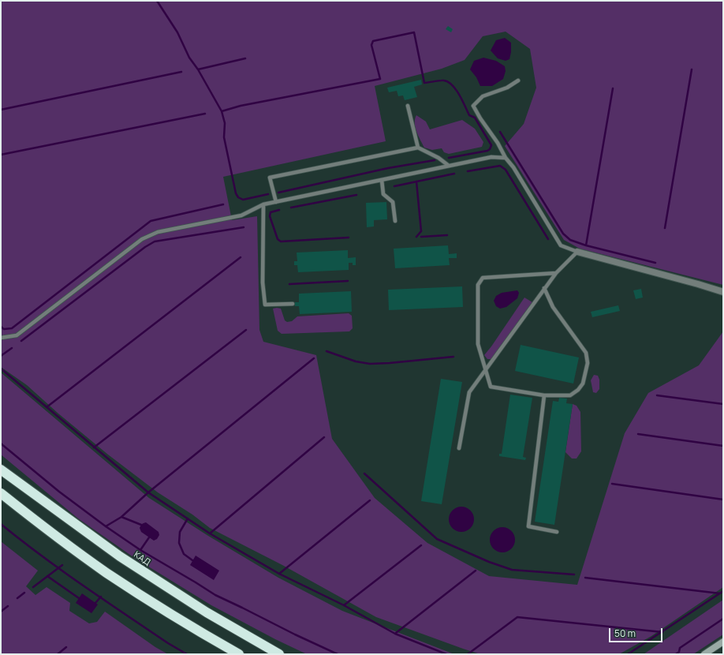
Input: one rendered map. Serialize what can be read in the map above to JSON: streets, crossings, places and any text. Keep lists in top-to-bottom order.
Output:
{
  "streets": {
    "highway": ["КАД"]
  },
  "scale_bar": "50 m"
}
